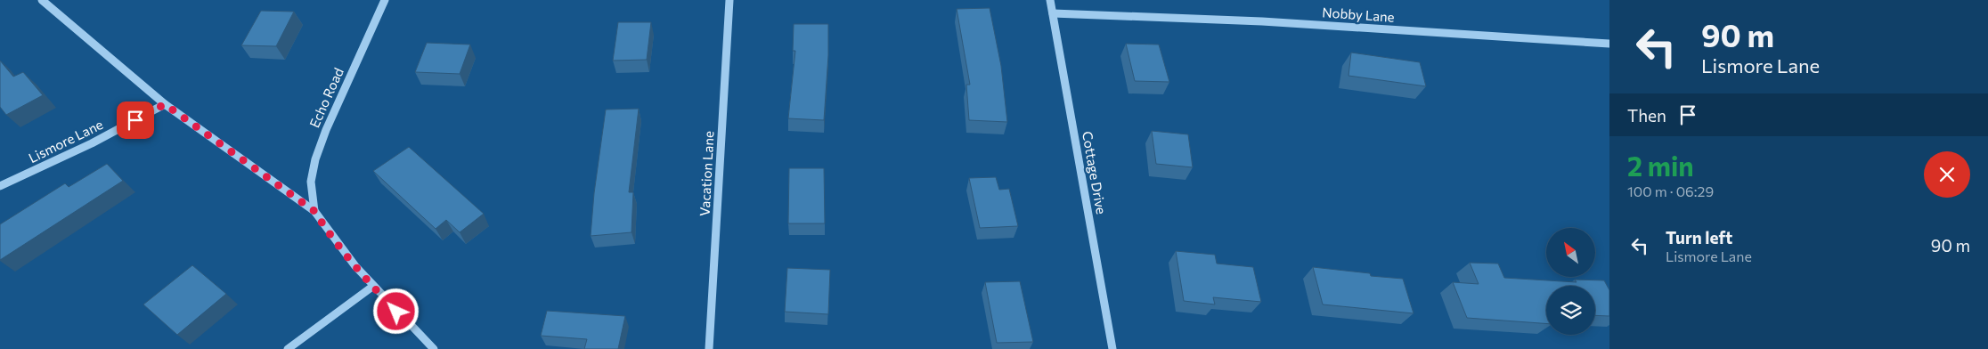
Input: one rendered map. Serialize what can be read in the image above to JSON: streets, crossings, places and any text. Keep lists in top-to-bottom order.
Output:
{
  "streets": {
    "street": [
      "Nobby Lane",
      "Echo Road",
      "Lismore Lane",
      "Cottage Drive",
      "Vacation Lane"
    ]
  },
  "crossings": [
    ["Nobby Lane", "Cottage Drive"]
  ],
  "north": "top left",
  "page": {
    "turn": ["90 m", "Lismore Lane"],
    "then": "Then",
    "heading": ["2 min", "100 m · 06:29"],
    "list": [
      {
        "name": "Turn left",
        "note": "Lismore Lane",
        "value": "90 m"
      }
    ]
  }
}
